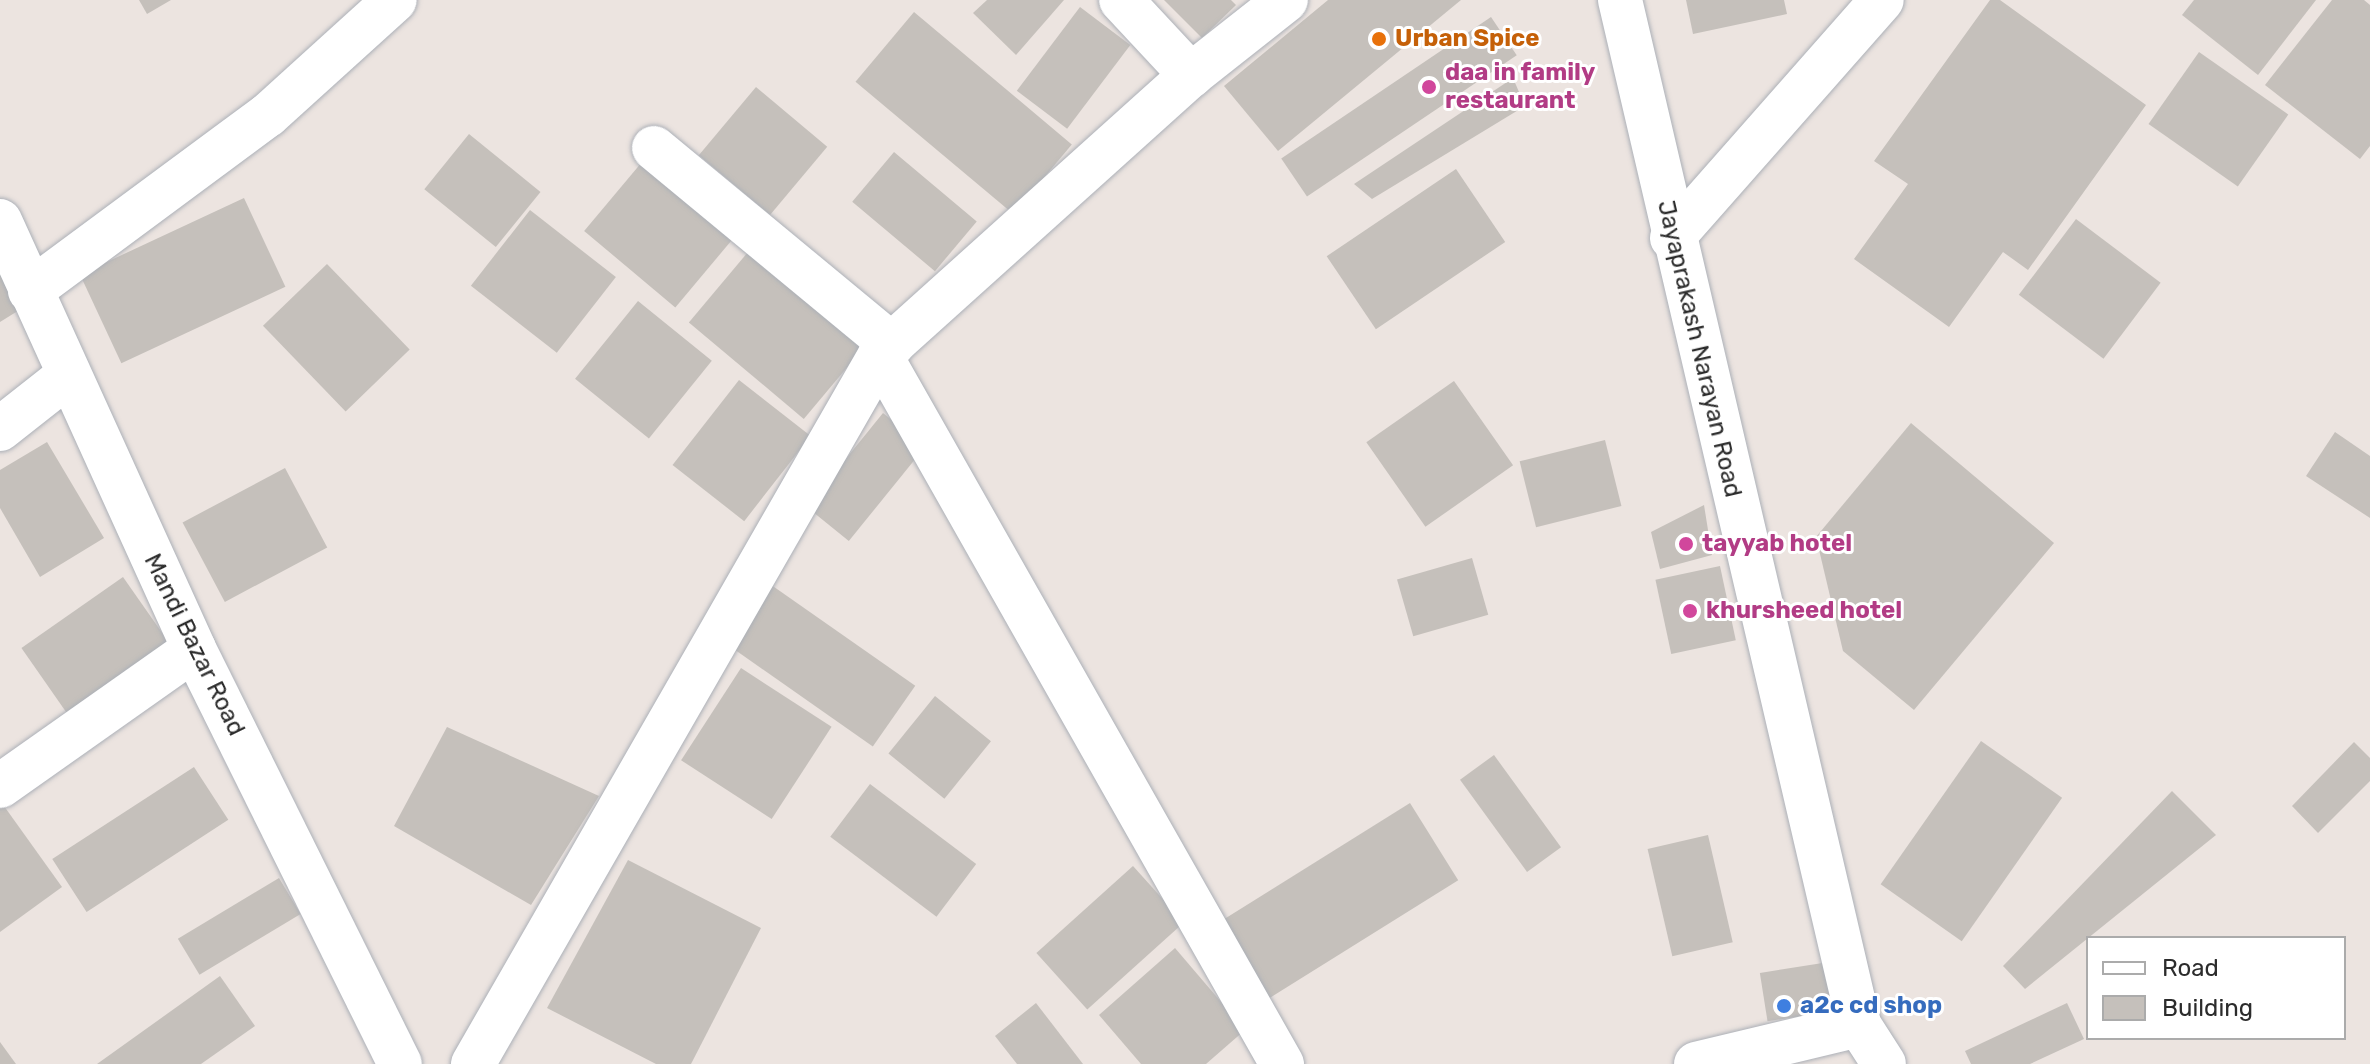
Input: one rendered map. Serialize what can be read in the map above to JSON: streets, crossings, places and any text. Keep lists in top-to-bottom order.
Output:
{
  "streets": {
    "street": ["Jayaprakash Narayan Road", "Mandi Bazar Road"]
  },
  "places": [
    "Urban Spice",
    "daa in family restaurant",
    "tayyab hotel",
    "khursheed hotel",
    "a2c cd shop"
  ],
  "legend": ["Road", "Building"]
}
